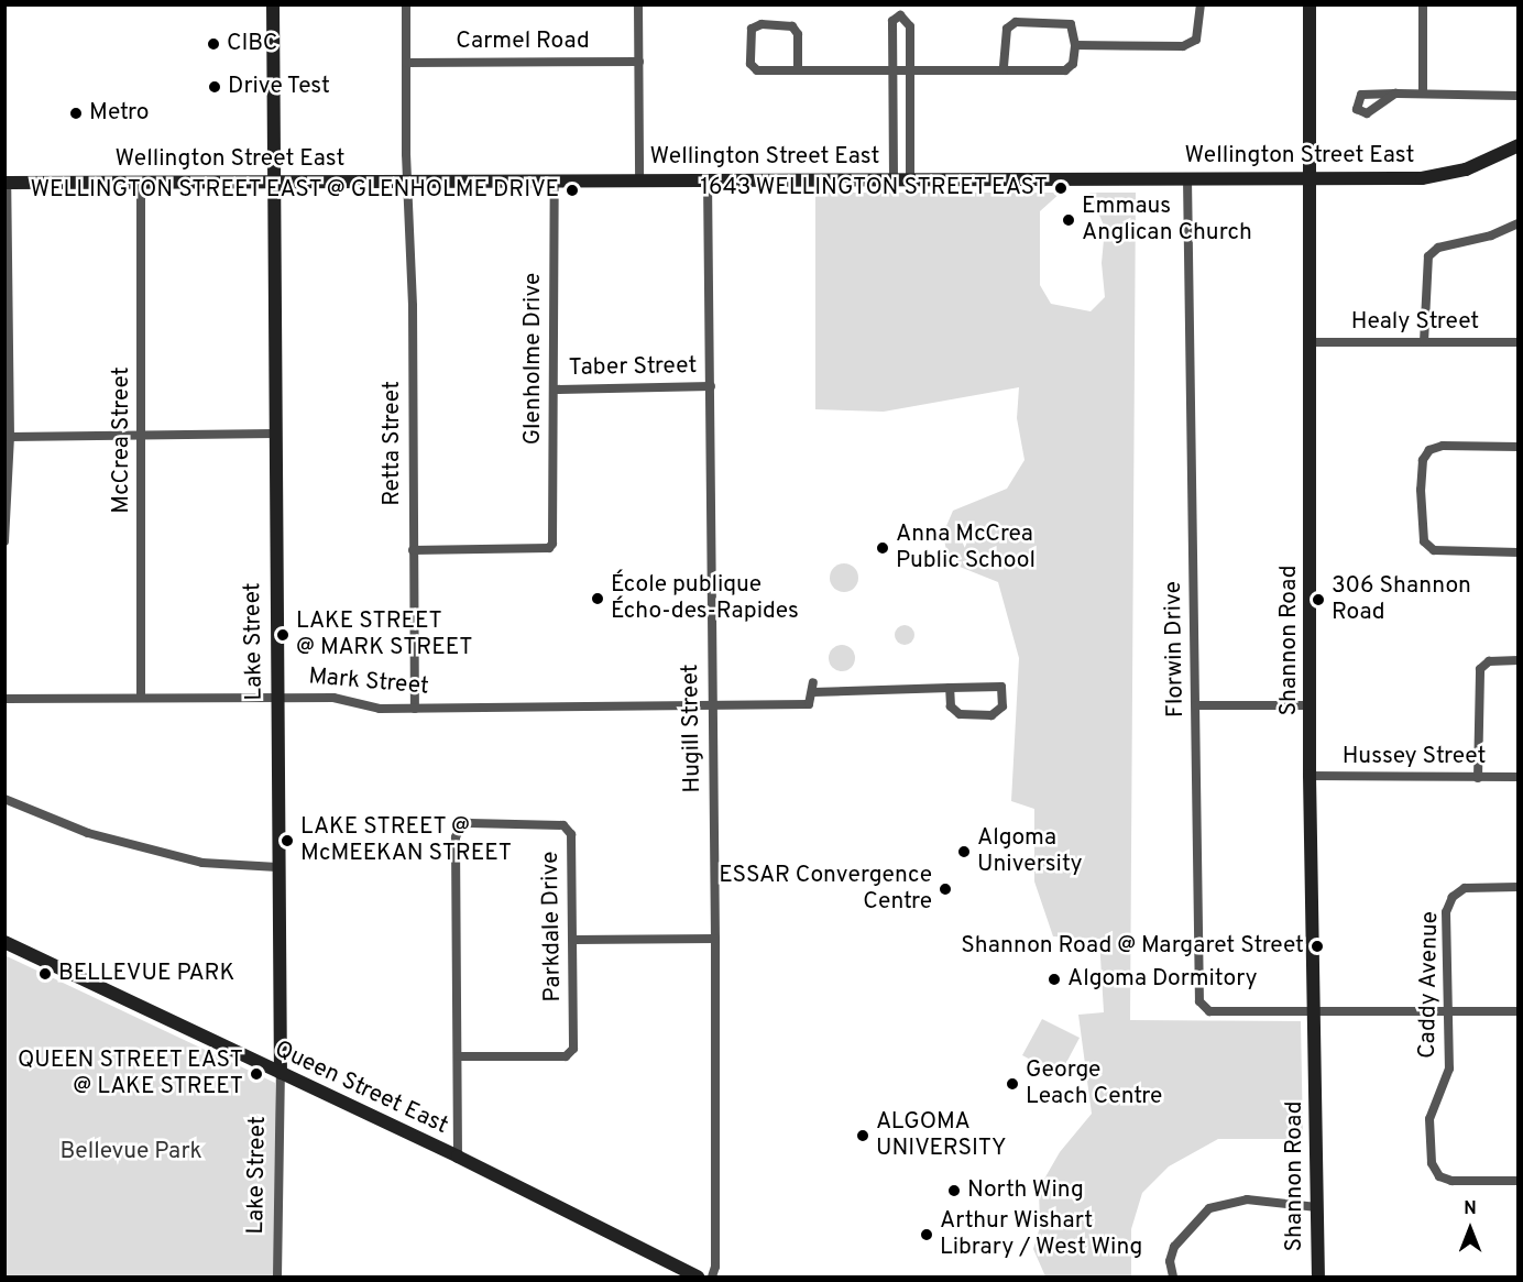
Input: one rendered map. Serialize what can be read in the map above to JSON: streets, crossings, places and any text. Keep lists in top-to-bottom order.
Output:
{
  "streets": {
    "street": [
      "Carmel Road",
      "Wellington Street East",
      "Healy Street",
      "Glenholme Drive",
      "Taber Street",
      "McCrea Street",
      "Retta Street",
      "Shannon Road",
      "Lake Street",
      "Florwin Drive",
      "Mark Street",
      "Hugill Street",
      "Hussey Street",
      "Parkdale Drive",
      "Caddy Avenue",
      "Queen Street East"
    ]
  },
  "crossings": [
    ["Carmel Road", "Retta Street"],
    ["Wellington Street East", "Glenholme Drive"],
    ["Wellington Street East", "McCrea Street"],
    ["Wellington Street East", "Retta Street"],
    ["Wellington Street East", "Shannon Road"],
    ["Wellington Street East", "Lake Street"],
    ["Wellington Street East", "Florwin Drive"],
    ["Wellington Street East", "Hugill Street"],
    ["Healy Street", "Shannon Road"],
    ["Glenholme Drive", "Taber Street"],
    ["Glenholme Drive", "Retta Street"],
    ["Taber Street", "Hugill Street"],
    ["McCrea Street", "Mark Street"],
    ["Retta Street", "Mark Street"],
    ["Shannon Road", "Florwin Drive"],
    ["Shannon Road", "Hussey Street"],
    ["Lake Street", "Mark Street"],
    ["Lake Street", "Queen Street East"],
    ["Florwin Drive", "Caddy Avenue"],
    ["Mark Street", "Hugill Street"],
    ["Parkdale Drive", "Queen Street East"]
  ],
  "parks": ["Bellevue Park"],
  "places": [
    "CIBC",
    "Drive Test",
    "Metro",
    "1643 WELLINGTON STREET EAST",
    "WELLINGTON STREET EAST @ GLENHOLME DRIVE",
    "Emmaus Anglican Church",
    "Anna McCrea Public School",
    "École publique Écho-des-Rapides",
    "306 Shannon Road",
    "LAKE STREET @ MARK STREET",
    "LAKE STREET @ McMEEKAN STREET",
    "Algoma University",
    "ESSAR Convergence Centre",
    "Shannon Road @ Margaret Street",
    "BELLEVUE PARK",
    "Algoma Dormitory",
    "QUEEN STREET EAST @ LAKE STREET",
    "George Leach Centre",
    "ALGOMA UNIVERSITY",
    "North Wing",
    "Arthur Wishart Library / West Wing"
  ],
  "north": "top"
}
